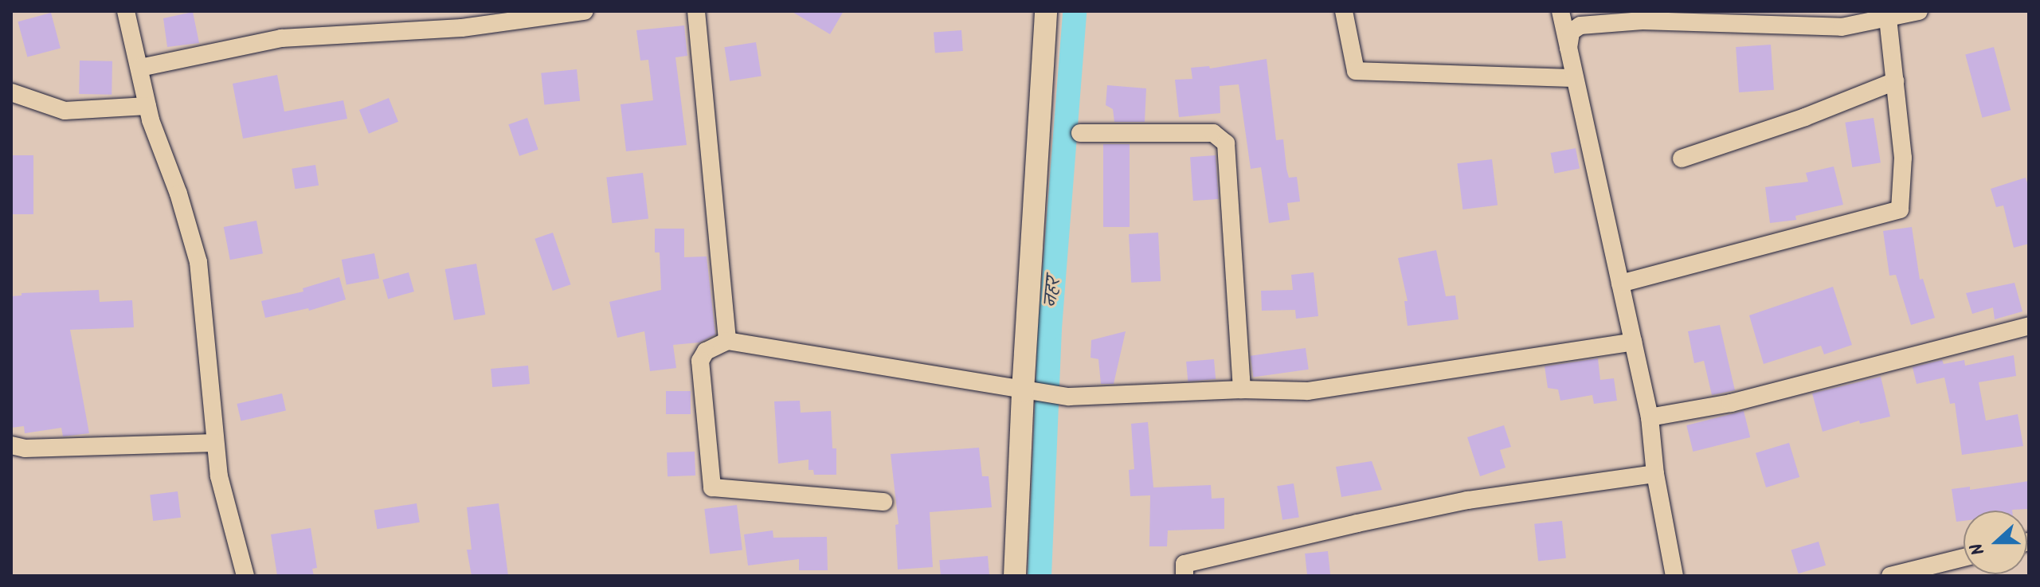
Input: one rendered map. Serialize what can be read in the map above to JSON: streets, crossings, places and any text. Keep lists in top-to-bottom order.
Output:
{
  "water": ["नहर"],
  "north": "left"
}
